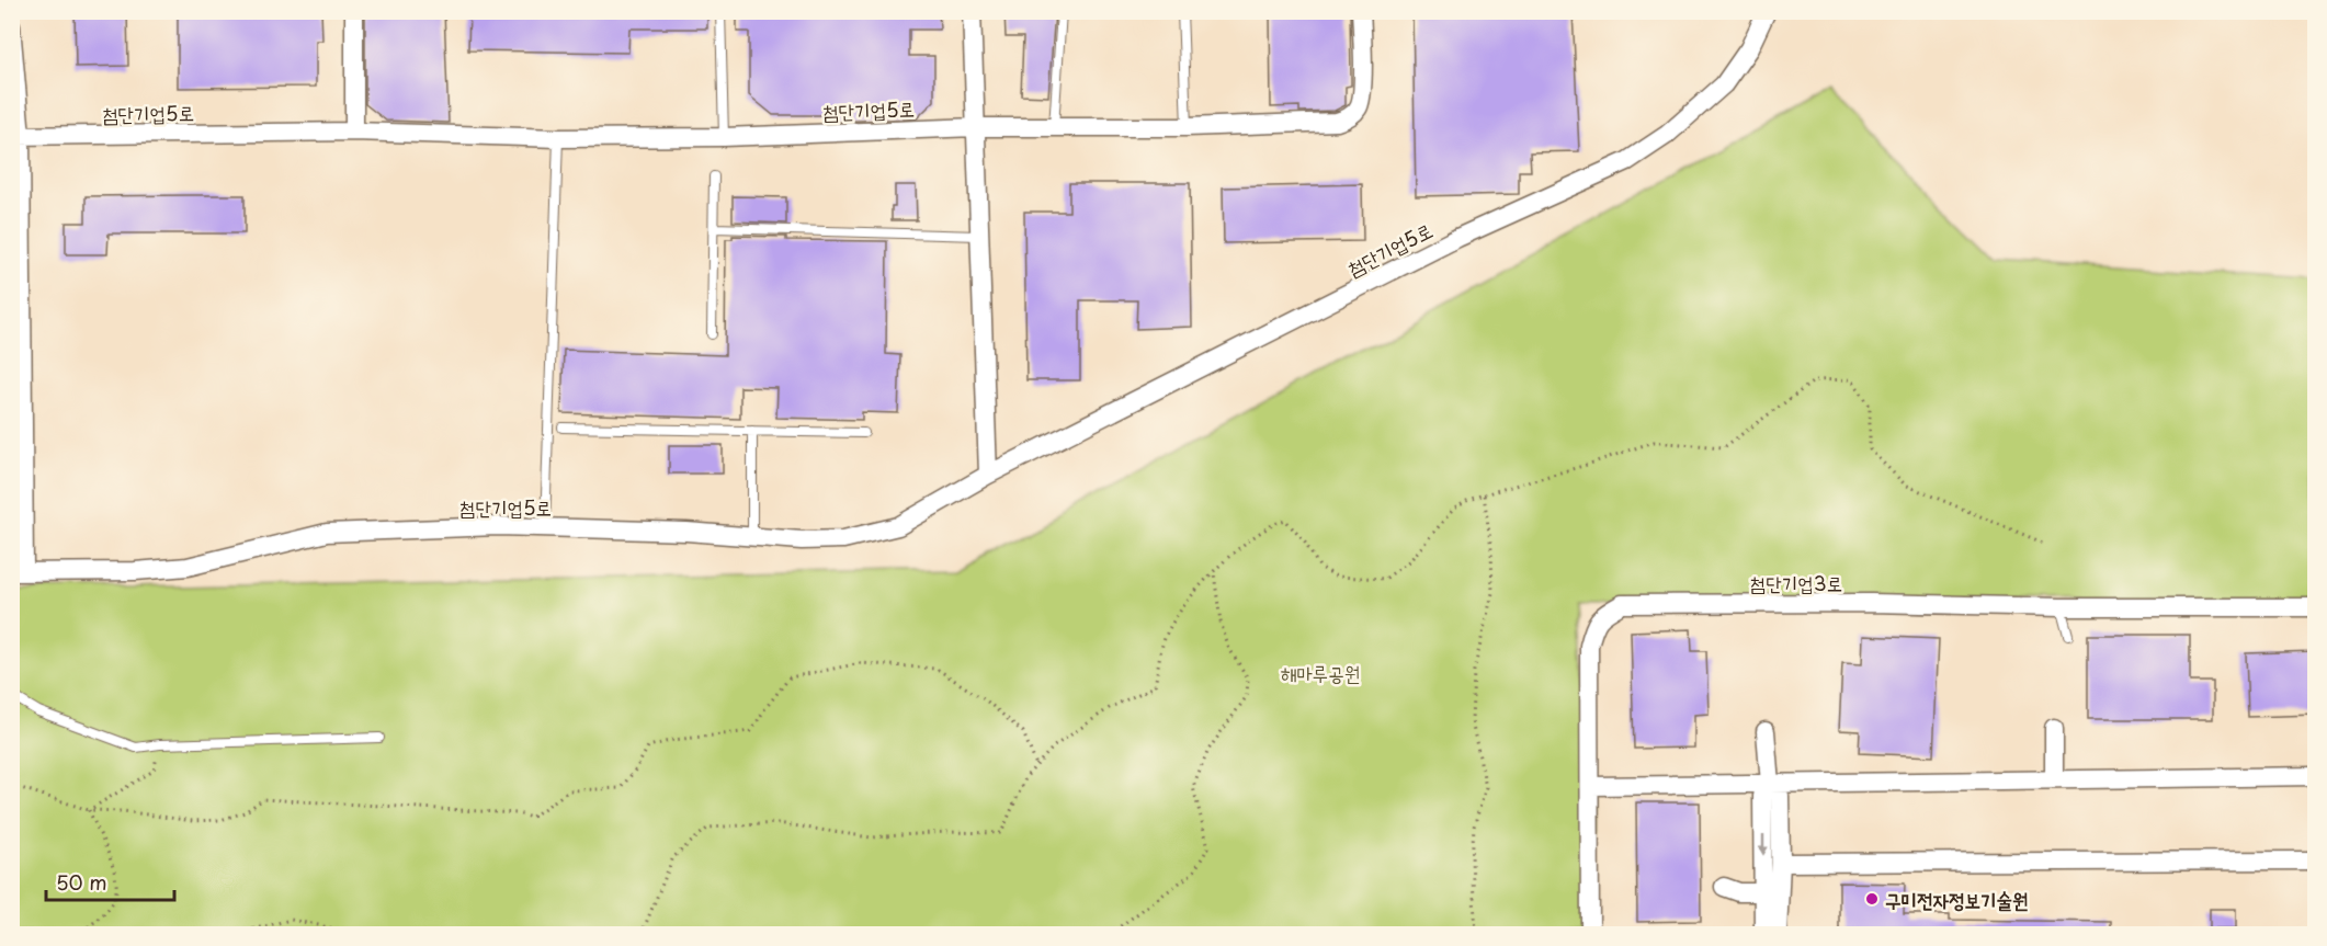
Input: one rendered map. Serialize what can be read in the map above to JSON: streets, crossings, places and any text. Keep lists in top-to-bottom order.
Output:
{
  "streets": {
    "street": ["첨단기업5로", "첨단기업3로"]
  },
  "parks": ["해마루공원"],
  "places": ["구미전자정보기술원"],
  "scale_bar": "50 m"
}
